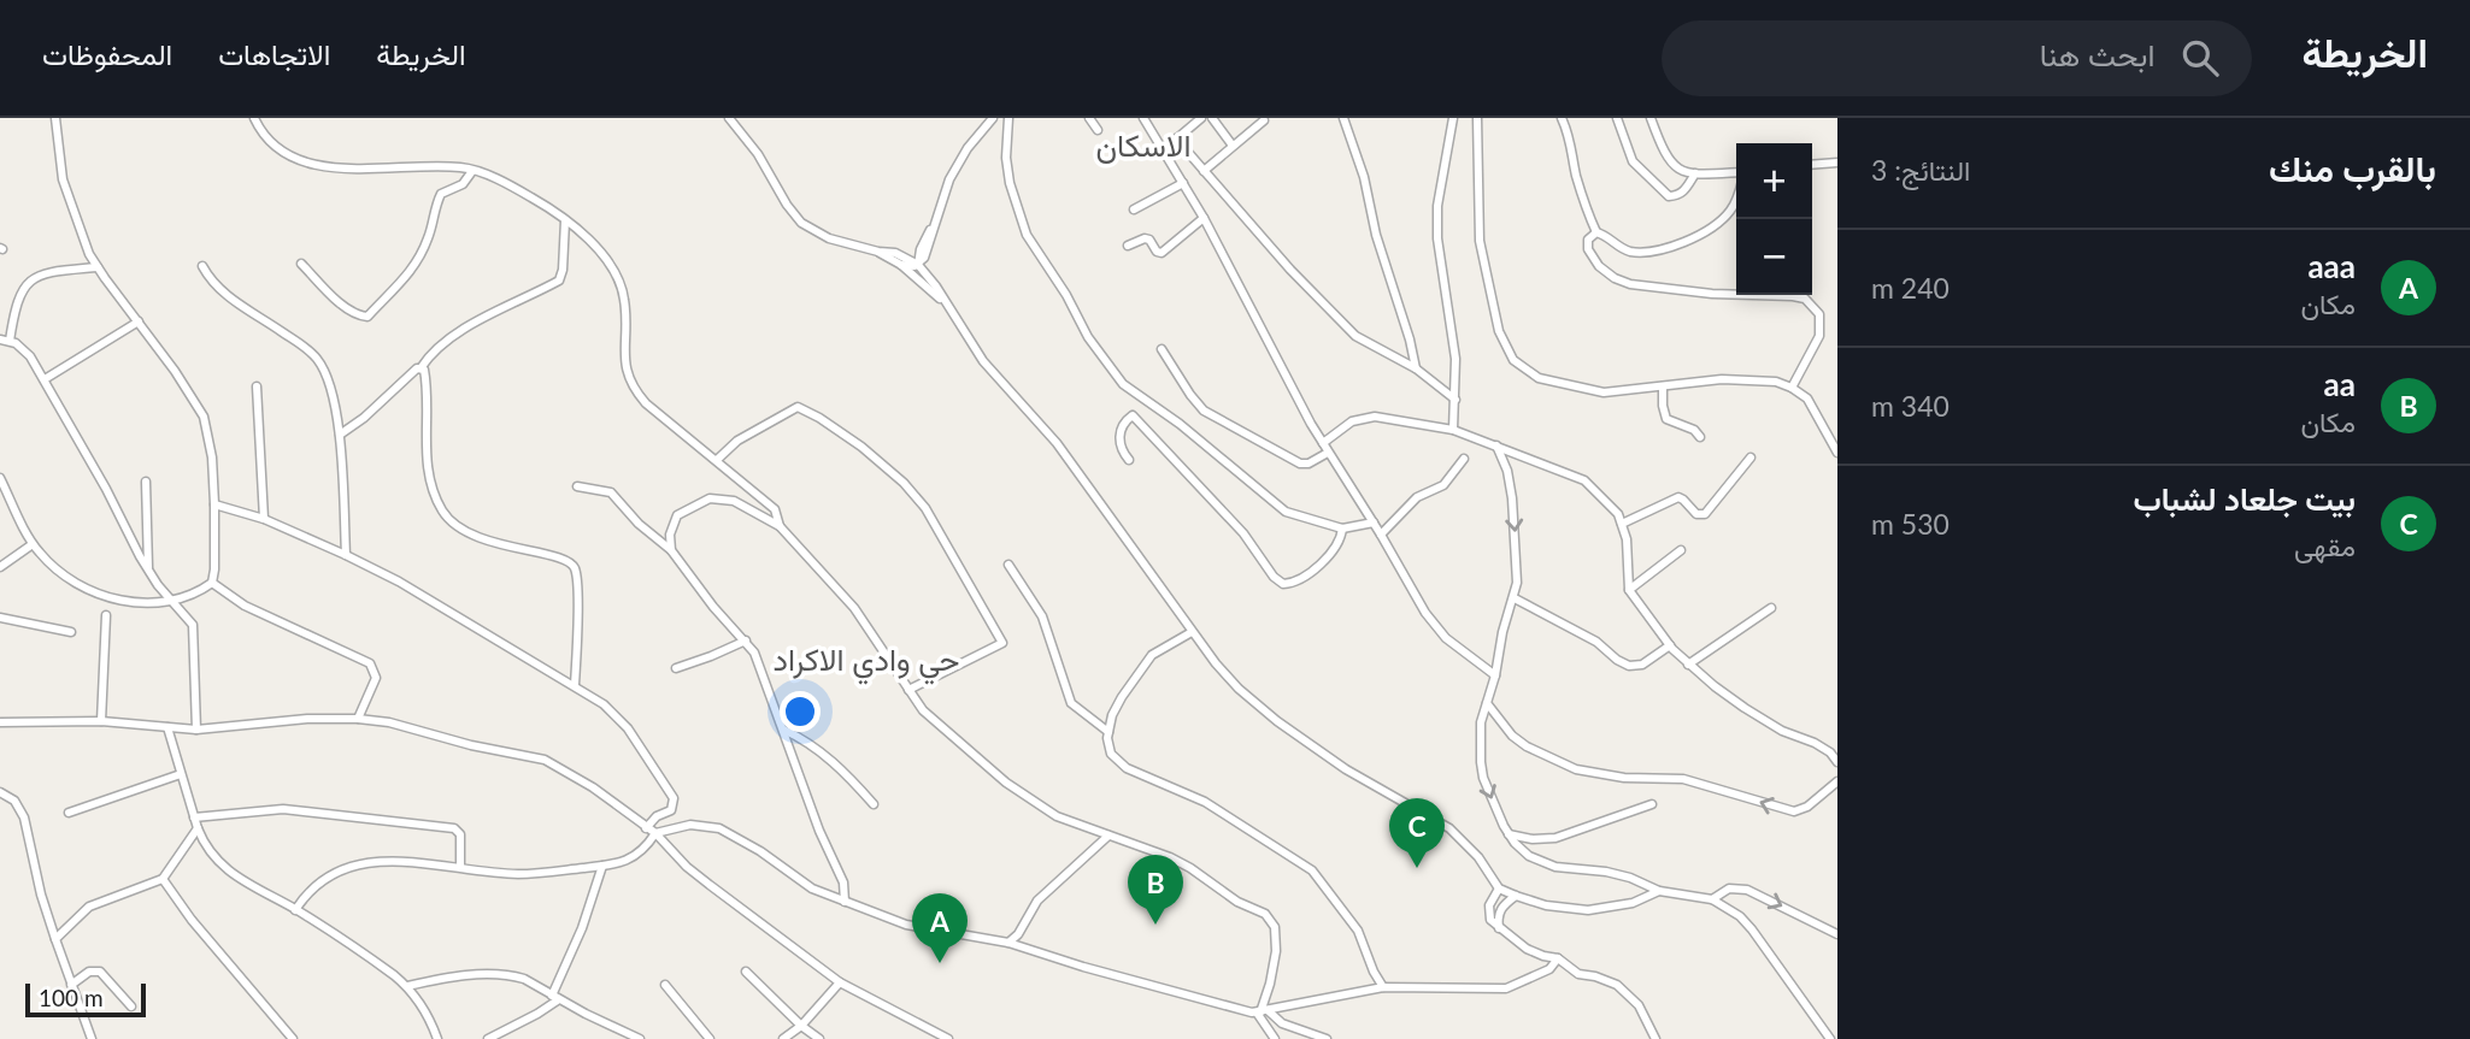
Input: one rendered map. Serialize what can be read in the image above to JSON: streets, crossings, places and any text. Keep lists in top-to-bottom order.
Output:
{
  "districts": ["الاسكان", "حي وادي الاكراد"],
  "scale_bar": "100 m",
  "page": {
    "header": "الخريطة",
    "search": "ابحث هنا",
    "nav": ["الخريطة", "الاتجاهات", "المحفوظات"],
    "heading": ["بالقرب منك", "النتائج: 3"],
    "map_buttons": ["+", "−"],
    "list": [
      {
        "mark": "A",
        "name": "aaa",
        "note": "مكان",
        "value": "240 m"
      },
      {
        "mark": "B",
        "name": "aa",
        "note": "مكان",
        "value": "340 m"
      },
      {
        "mark": "C",
        "name": "بيت جلعاد لشباب",
        "note": "مقهى",
        "value": "530 m"
      }
    ],
    "pins": ["C", "B", "A"],
    "scale": "100 m"
  }
}
